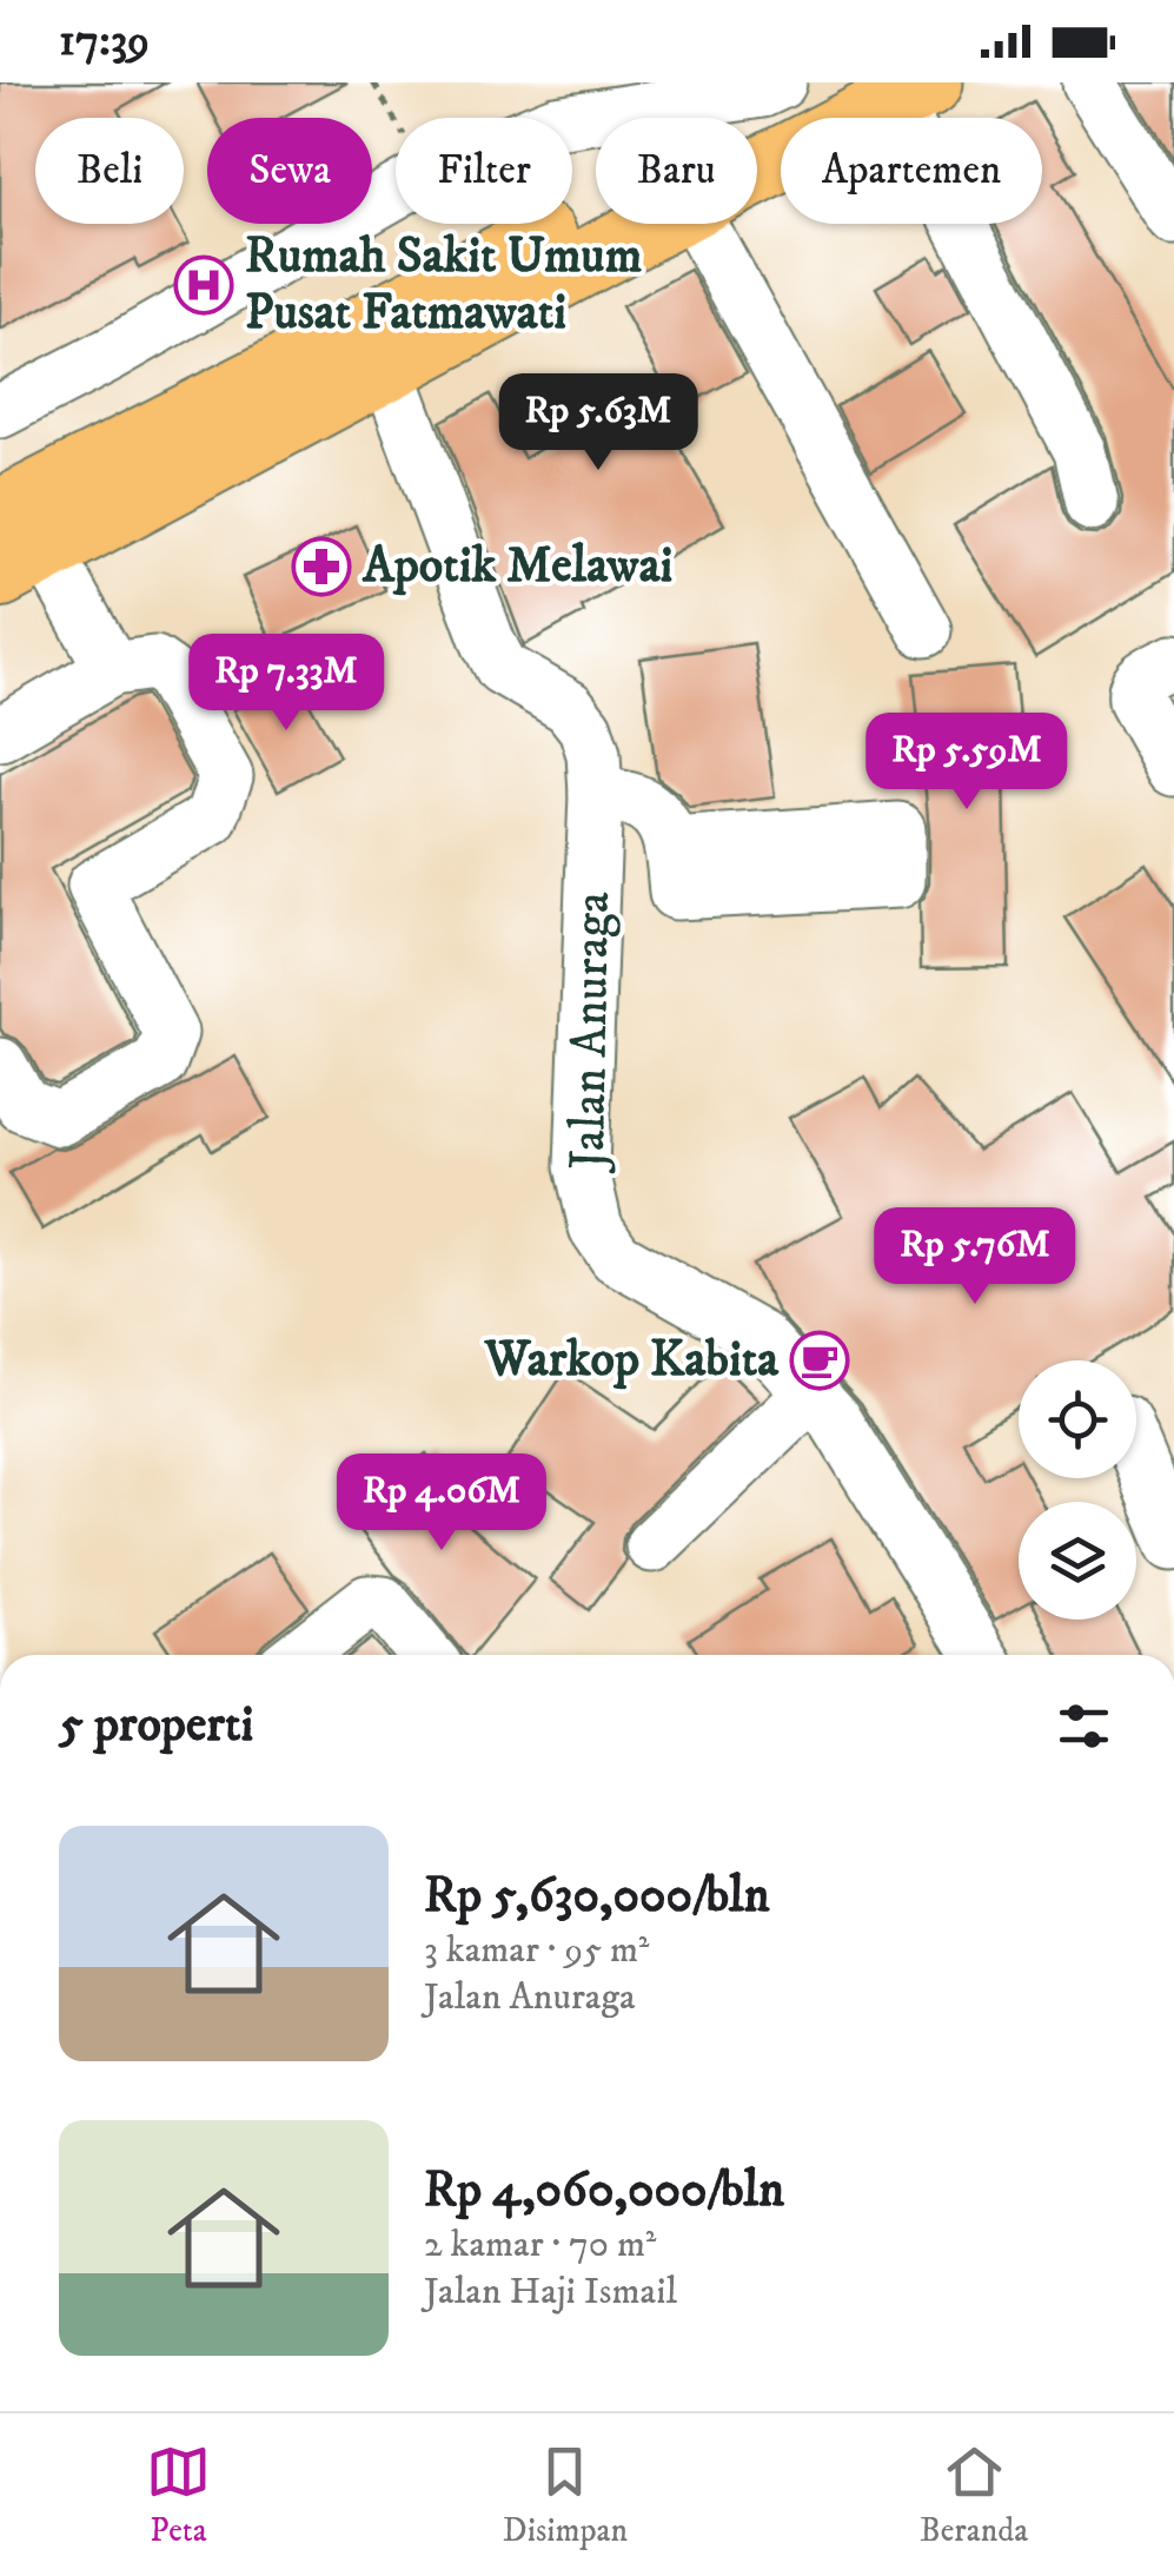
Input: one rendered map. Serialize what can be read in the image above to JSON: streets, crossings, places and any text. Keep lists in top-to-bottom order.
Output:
{
  "streets": {
    "street": ["Jalan Anuraga"]
  },
  "places": {
    "hospital": ["Rumah Sakit Umum Pusat Fatmawati"],
    "pharmacy": ["Apotik Melawai"],
    "cafe": ["Warkop Kabita"]
  },
  "page": {
    "status": "17:39",
    "chip": [
      "Beli",
      "Sewa",
      "Filter",
      "Baru",
      "Apartemen"
    ],
    "price": [
      "Rp 5.63M",
      "Rp 7.33M",
      "Rp 5.59M",
      "Rp 5.76M",
      "Rp 4.06M"
    ],
    "heading": "5 properti",
    "list": [
      {
        "name": "Rp 5,630,000/bln",
        "note": "3 kamar · 95 m² · Jalan Anuraga"
      },
      {
        "name": "Rp 4,060,000/bln",
        "note": "2 kamar · 70 m² · Jalan Haji Ismail"
      }
    ],
    "tabs": ["Peta", "Disimpan", "Beranda"]
  }
}
